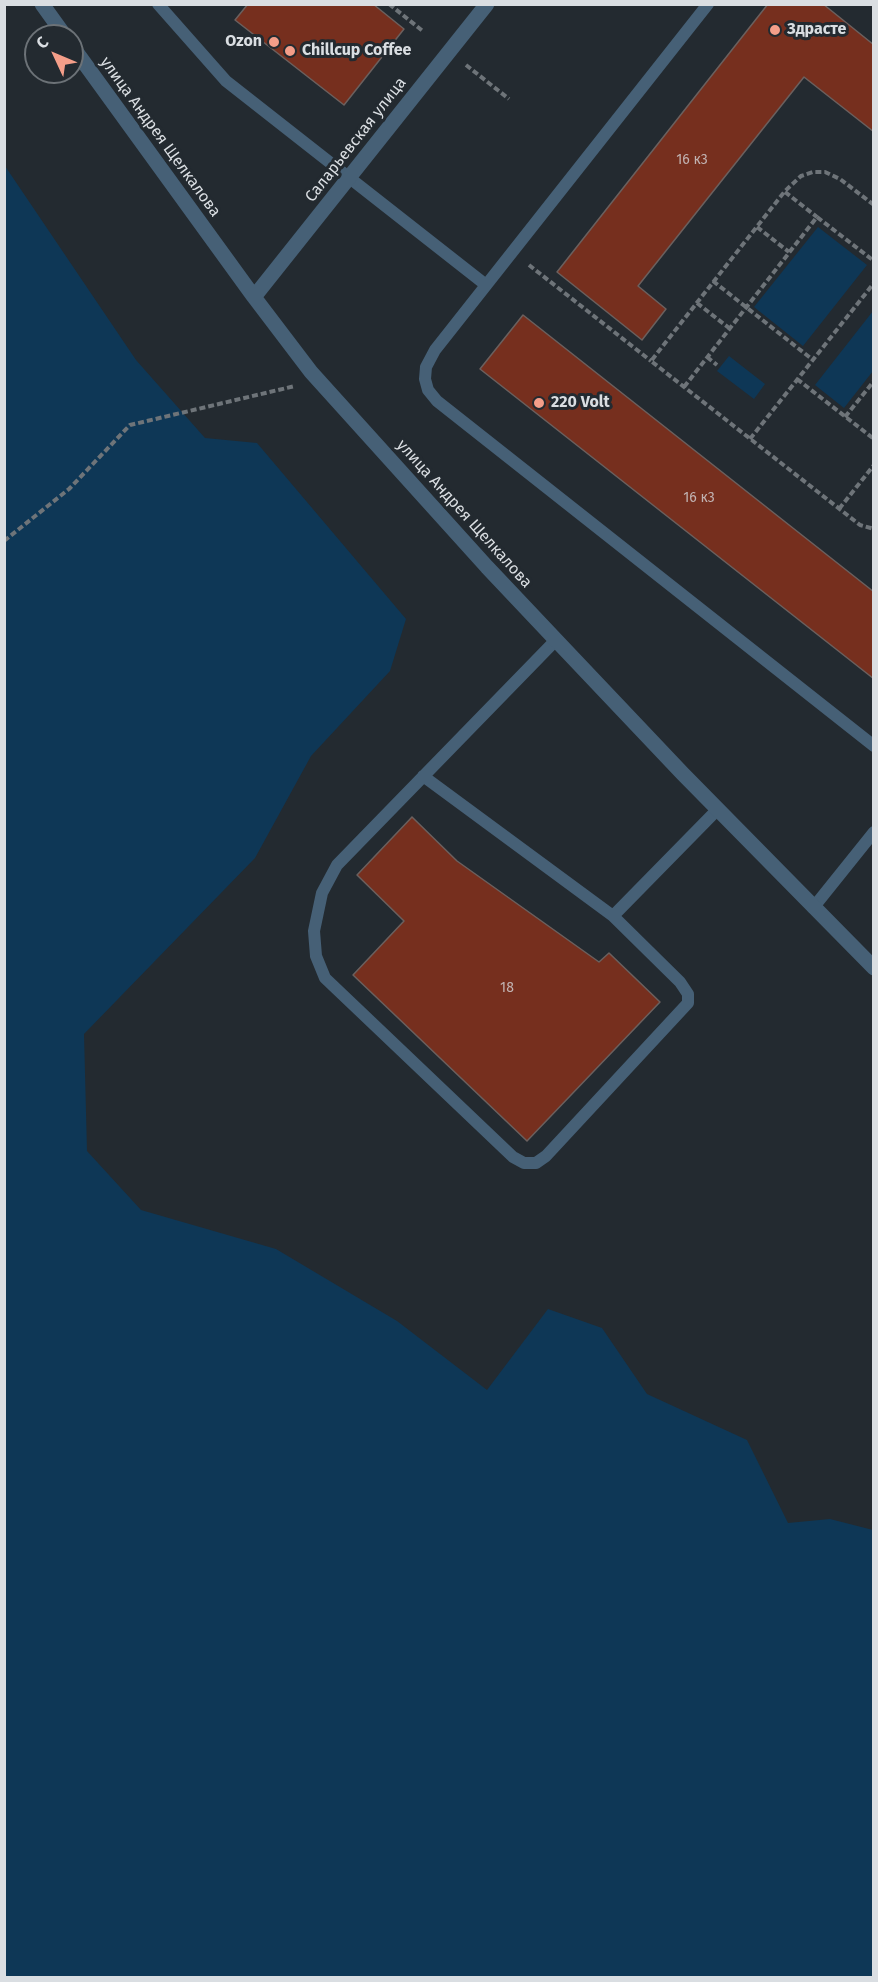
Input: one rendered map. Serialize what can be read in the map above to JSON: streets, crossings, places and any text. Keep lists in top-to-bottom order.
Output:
{
  "streets": {
    "street": ["улица Андрея Щелкалова", "Саларьевская улица"]
  },
  "crossings": [
    ["улица Андрея Щелкалова", "Саларьевская улица"]
  ],
  "places": [
    "Здрасте",
    "Ozon",
    "Chillcup Coffee",
    "220 Volt"
  ],
  "house_numbers": ["16 к3", "16 к3", "18"],
  "north": "top left"
}
